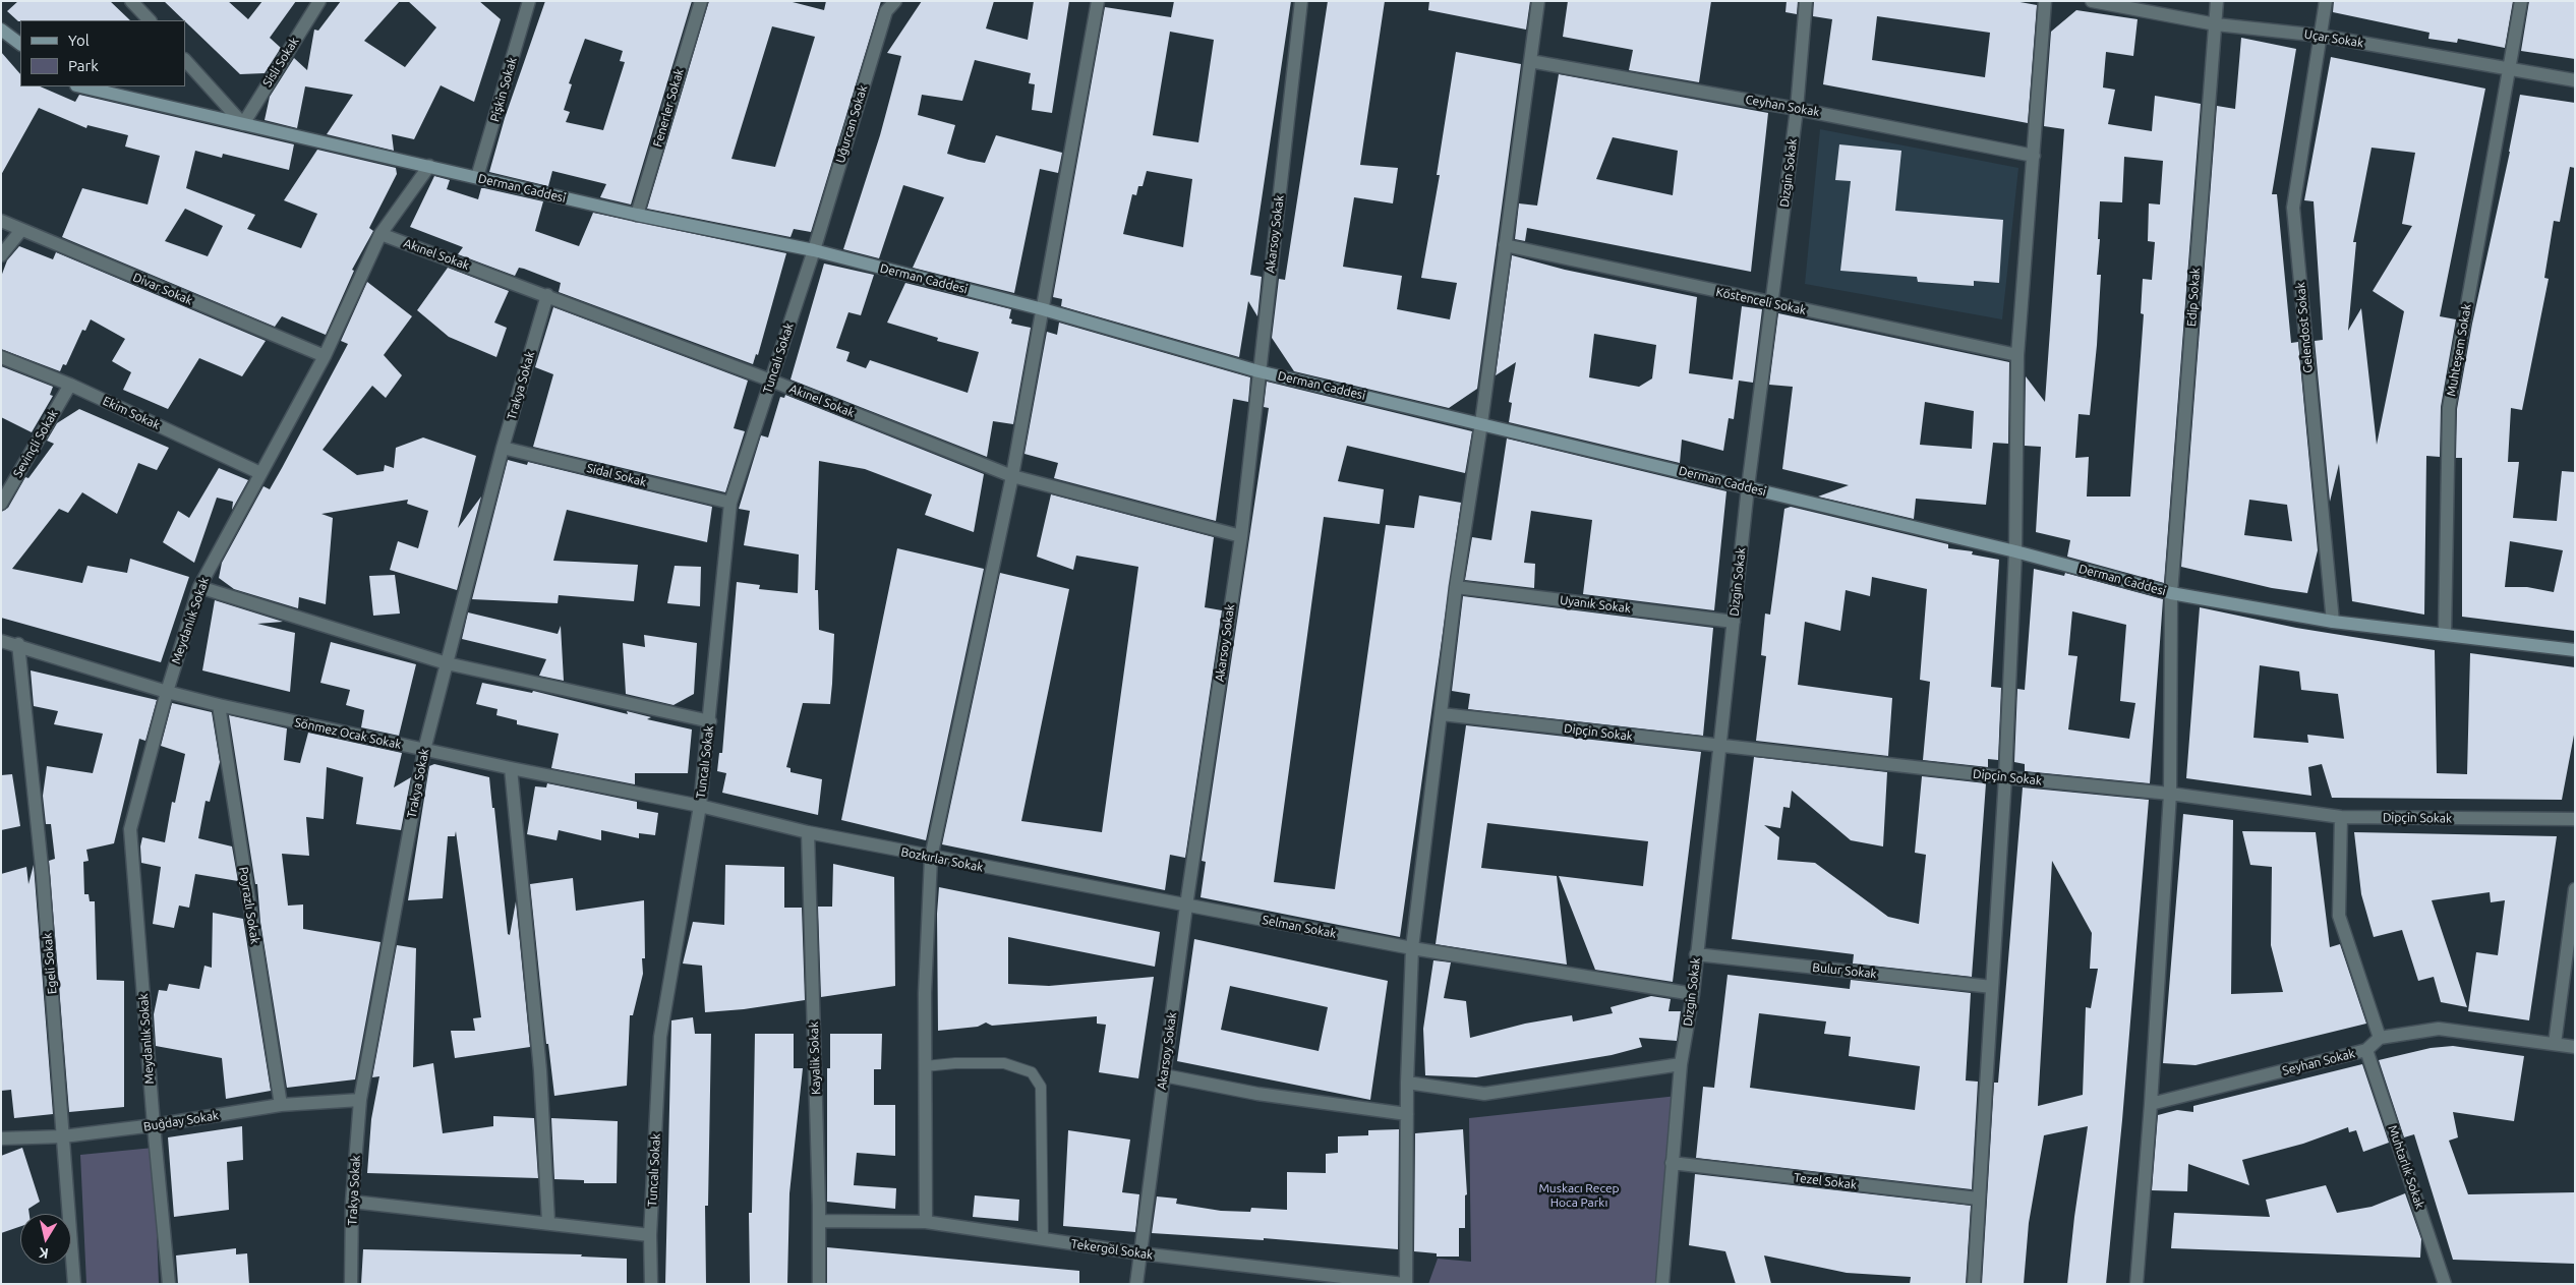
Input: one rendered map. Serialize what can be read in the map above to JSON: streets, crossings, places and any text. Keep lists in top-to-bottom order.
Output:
{
  "streets": {
    "main road": ["Derman Caddesi"],
    "street": [
      "Uçar Sokak",
      "Sisli Sokak",
      "Pişkin Sokak",
      "Ceyhan Sokak",
      "Fenerler Sokak",
      "Uğurcan Sokak",
      "Dizgin Sokak",
      "Akarsoy Sokak",
      "Akınel Sokak",
      "Divar Sokak",
      "Edip Sokak",
      "Köstenceli Sokak",
      "Gelendost Sokak",
      "Muhteşem Sokak",
      "Tuncalı Sokak",
      "Trakya Sokak",
      "Ekim Sokak",
      "Sevinçli Sokak",
      "Sidal Sokak",
      "Uyanık Sokak",
      "Meydanlık Sokak",
      "Dipçin Sokak",
      "Sönmez Ocak Sokak",
      "Bozkırlar Sokak",
      "Poyrazlı Sokak",
      "Selman Sokak",
      "Egeli Sokak",
      "Bulur Sokak",
      "Kayalik Sokak",
      "Seyhan Sokak",
      "Buğday Sokak",
      "Muhtarlık Sokak",
      "Tezel Sokak",
      "Tekergöl Sokak"
    ]
  },
  "crossings": [
    ["Uçar Sokak", "Edip Sokak"],
    ["Uçar Sokak", "Gelendost Sokak"],
    ["Uçar Sokak", "Muhteşem Sokak"],
    ["Sisli Sokak", "Derman Caddesi"],
    ["Pişkin Sokak", "Derman Caddesi"],
    ["Ceyhan Sokak", "Dizgin Sokak"],
    ["Fenerler Sokak", "Derman Caddesi"],
    ["Uğurcan Sokak", "Derman Caddesi"],
    ["Uğurcan Sokak", "Tuncalı Sokak"],
    ["Dizgin Sokak", "Derman Caddesi"],
    ["Dizgin Sokak", "Köstenceli Sokak"],
    ["Dizgin Sokak", "Uyanık Sokak"],
    ["Dizgin Sokak", "Dipçin Sokak"],
    ["Dizgin Sokak", "Selman Sokak"],
    ["Dizgin Sokak", "Bulur Sokak"],
    ["Dizgin Sokak", "Tezel Sokak"],
    ["Derman Caddesi", "Akarsoy Sokak"],
    ["Derman Caddesi", "Edip Sokak"],
    ["Derman Caddesi", "Gelendost Sokak"],
    ["Derman Caddesi", "Muhteşem Sokak"],
    ["Derman Caddesi", "Tuncalı Sokak"],
    ["Derman Caddesi", "Meydanlık Sokak"],
    ["Akarsoy Sokak", "Akınel Sokak"],
    ["Akarsoy Sokak", "Bozkırlar Sokak"],
    ["Akarsoy Sokak", "Selman Sokak"],
    ["Akarsoy Sokak", "Tekergöl Sokak"],
    ["Akınel Sokak", "Tuncalı Sokak"],
    ["Akınel Sokak", "Trakya Sokak"],
    ["Akınel Sokak", "Meydanlık Sokak"],
    ["Divar Sokak", "Meydanlık Sokak"],
    ["Edip Sokak", "Dipçin Sokak"],
    ["Edip Sokak", "Seyhan Sokak"],
    ["Tuncalı Sokak", "Sidal Sokak"],
    ["Tuncalı Sokak", "Sönmez Ocak Sokak"],
    ["Tuncalı Sokak", "Bozkırlar Sokak"],
    ["Trakya Sokak", "Sidal Sokak"],
    ["Trakya Sokak", "Sönmez Ocak Sokak"],
    ["Trakya Sokak", "Buğday Sokak"],
    ["Ekim Sokak", "Sevinçli Sokak"],
    ["Ekim Sokak", "Meydanlık Sokak"],
    ["Meydanlık Sokak", "Sönmez Ocak Sokak"],
    ["Meydanlık Sokak", "Buğday Sokak"],
    ["Sönmez Ocak Sokak", "Bozkırlar Sokak"],
    ["Sönmez Ocak Sokak", "Poyrazlı Sokak"],
    ["Sönmez Ocak Sokak", "Egeli Sokak"],
    ["Bozkırlar Sokak", "Selman Sokak"],
    ["Bozkırlar Sokak", "Kayalik Sokak"],
    ["Poyrazlı Sokak", "Buğday Sokak"],
    ["Egeli Sokak", "Buğday Sokak"],
    ["Kayalik Sokak", "Tekergöl Sokak"],
    ["Seyhan Sokak", "Muhtarlık Sokak"]
  ],
  "parks": ["Muskacı Recep Hoca Parkı"],
  "legend": ["Yol", "Park"],
  "north": "bottom"
}
